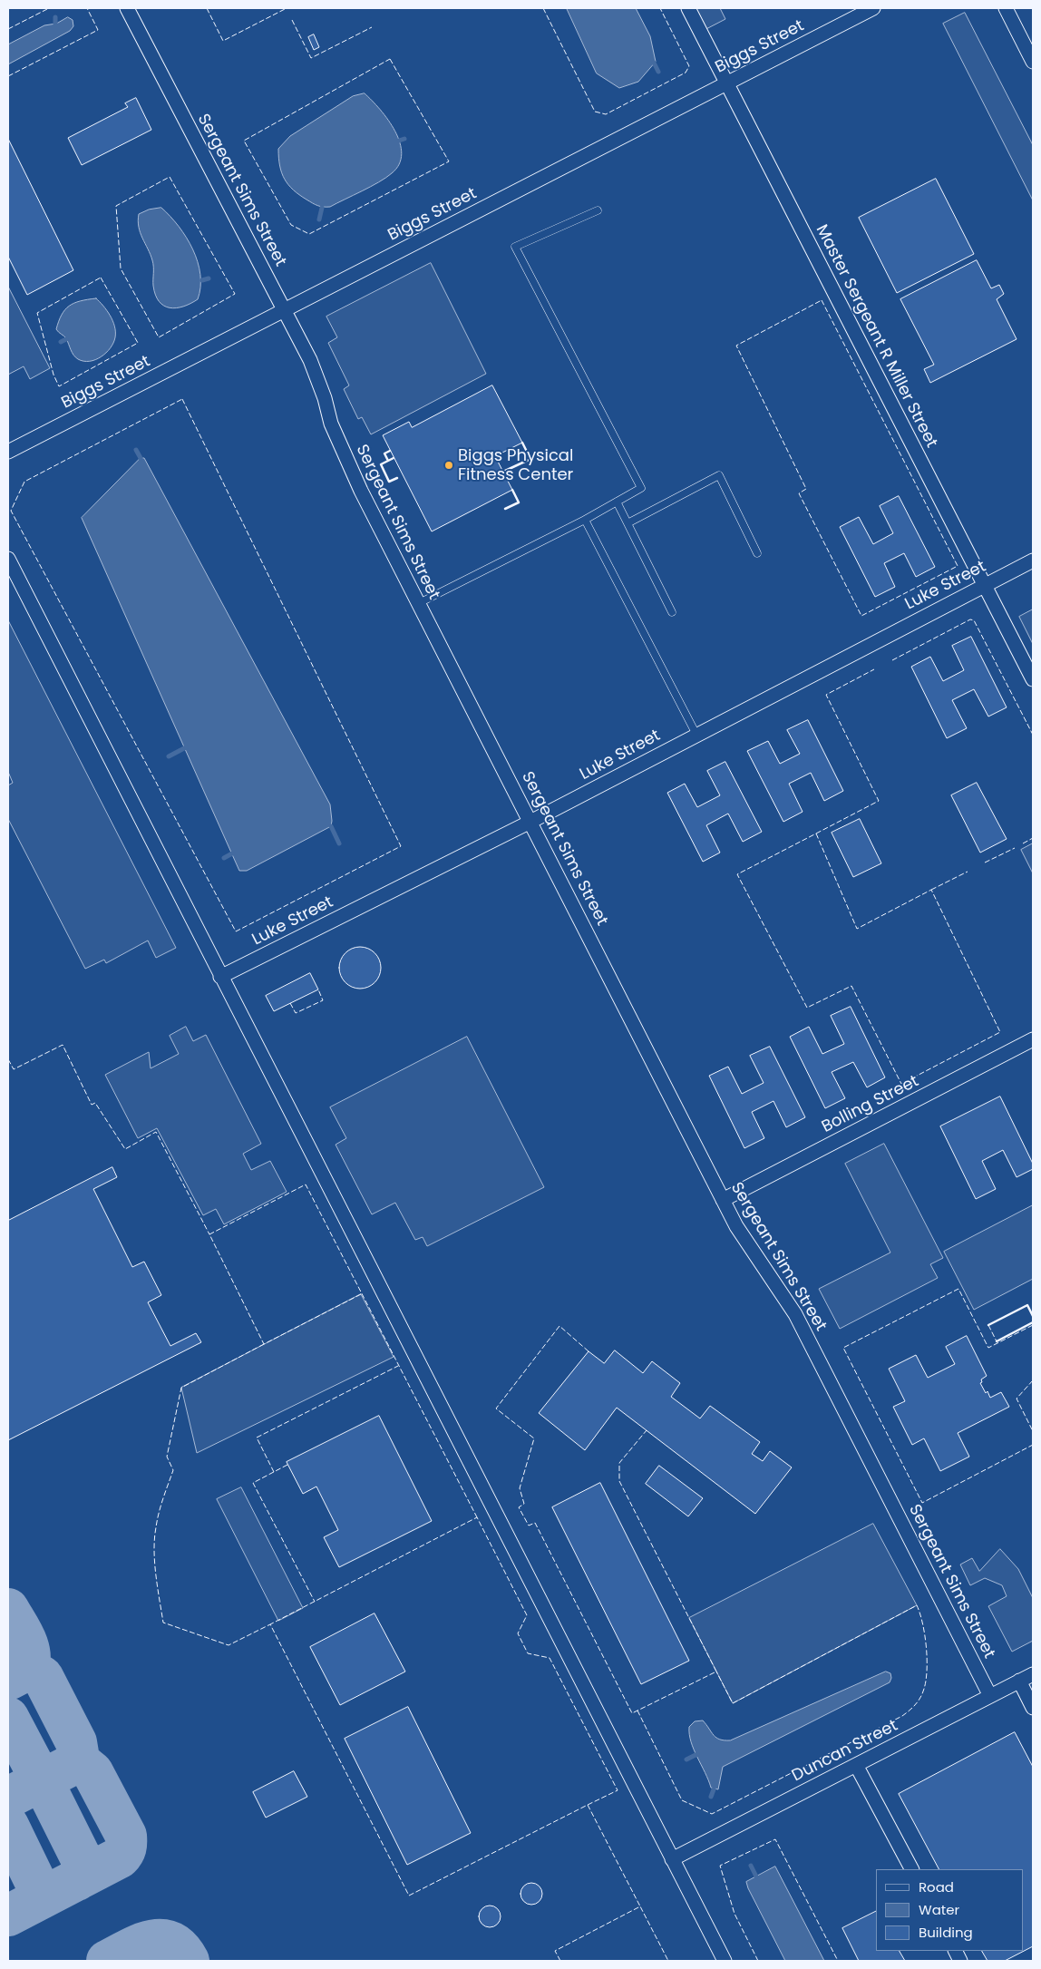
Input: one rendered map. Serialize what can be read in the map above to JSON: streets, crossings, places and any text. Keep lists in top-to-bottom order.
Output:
{
  "streets": {
    "street": [
      "Biggs Street",
      "Sergeant Sims Street",
      "Master Sergeant R Miller Street",
      "Luke Street",
      "Bolling Street",
      "Duncan Street"
    ]
  },
  "crossings": [
    ["Biggs Street", "Sergeant Sims Street"],
    ["Biggs Street", "Master Sergeant R Miller Street"],
    ["Sergeant Sims Street", "Luke Street"],
    ["Sergeant Sims Street", "Bolling Street"],
    ["Sergeant Sims Street", "Duncan Street"],
    ["Master Sergeant R Miller Street", "Luke Street"]
  ],
  "places": ["Biggs Physical Fitness Center"],
  "legend": ["Road", "Water", "Building"]
}
